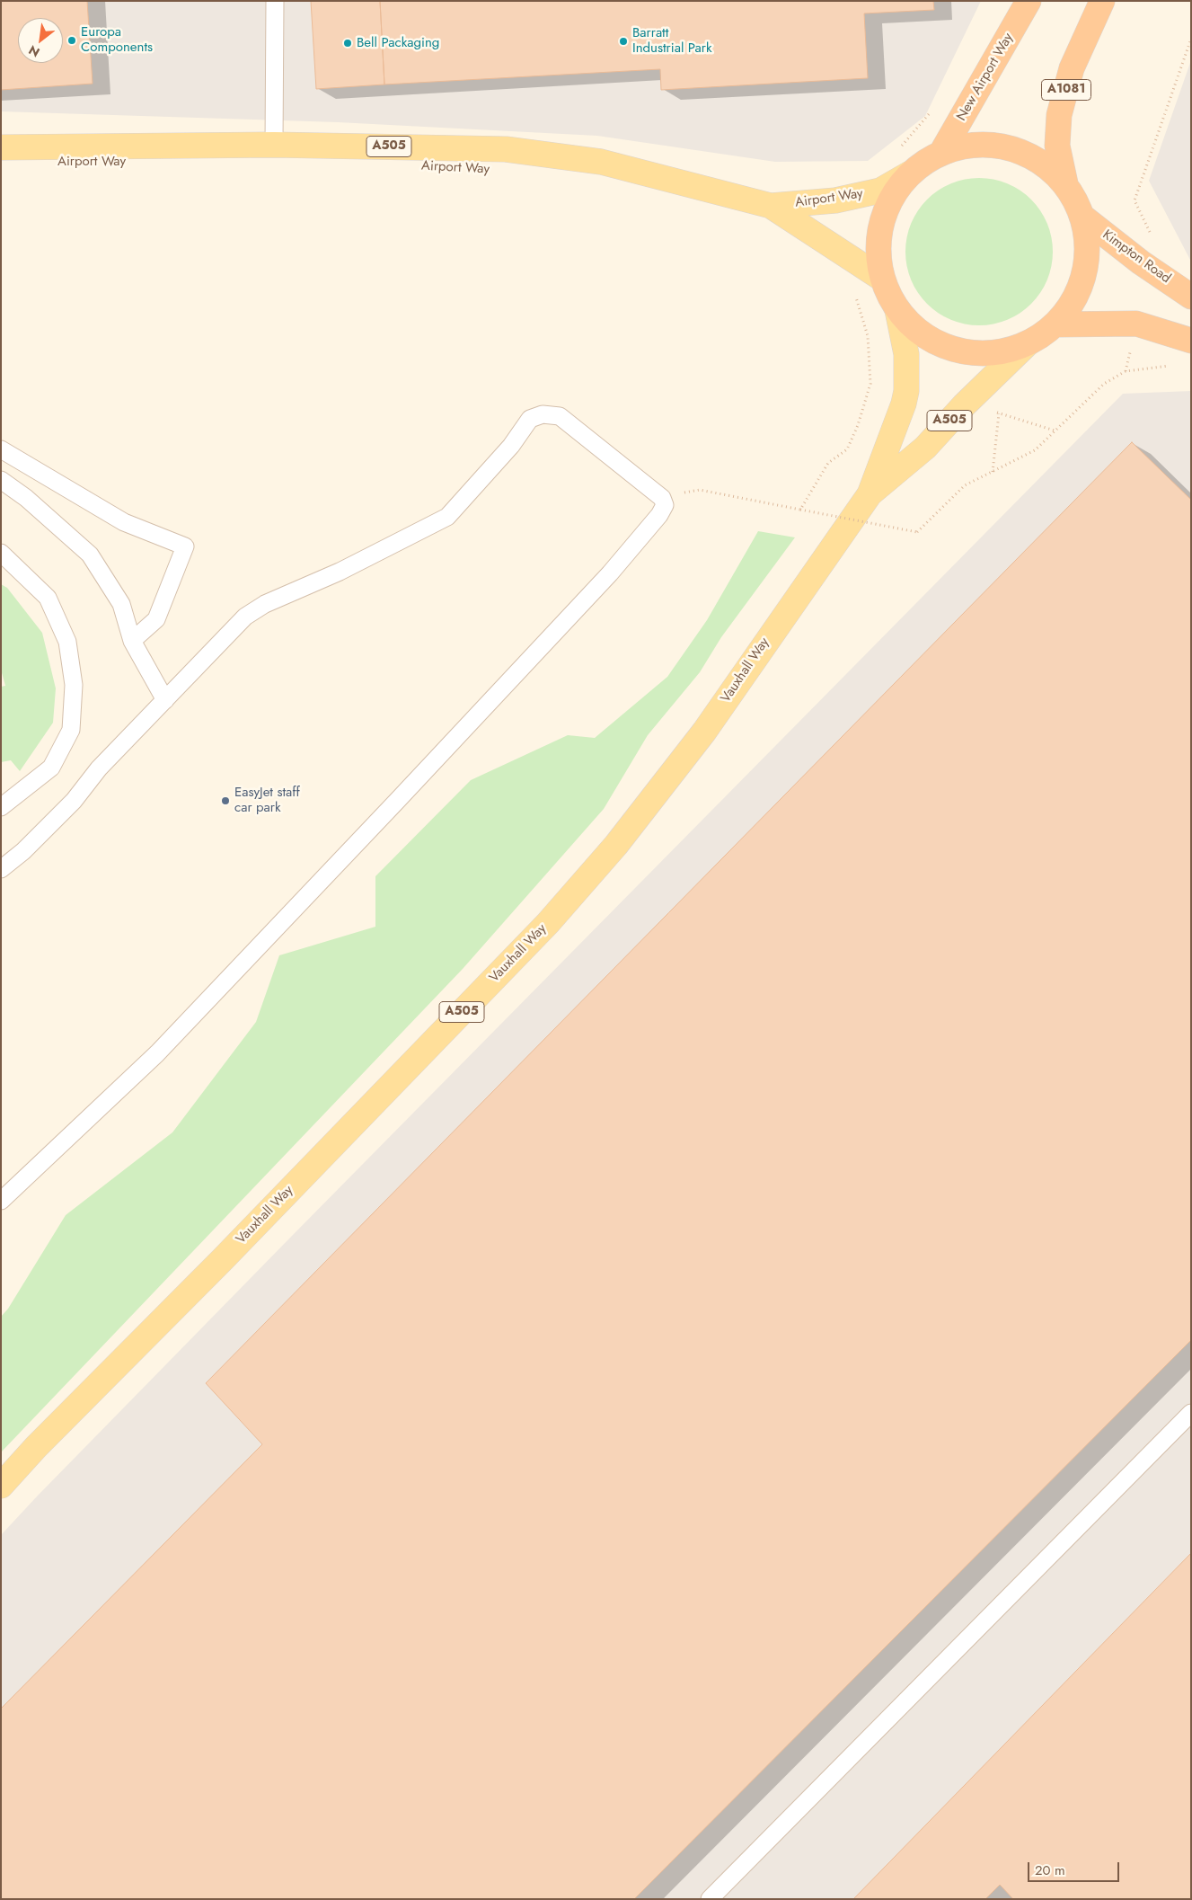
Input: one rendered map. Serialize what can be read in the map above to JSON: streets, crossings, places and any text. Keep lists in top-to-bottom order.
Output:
{
  "streets": {
    "highway": ["New Airport Way", "A1081", "Kimpton Road"],
    "main road": ["A505", "Airport Way", "Vauxhall Way"]
  },
  "places": [
    "Europa Components",
    "Barratt Industrial Park",
    "Bell Packaging",
    "EasyJet staff car park"
  ],
  "scale_bar": "20 m",
  "north": "bottom left"
}
